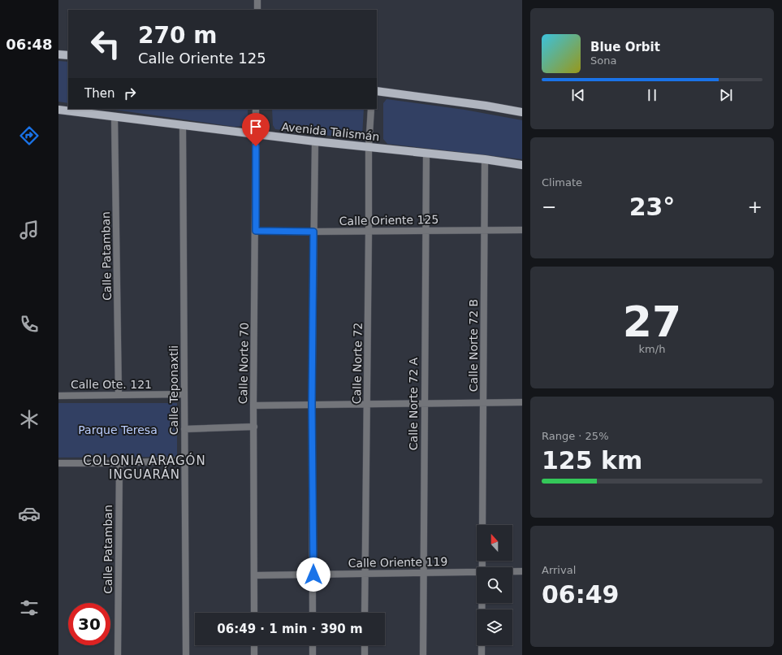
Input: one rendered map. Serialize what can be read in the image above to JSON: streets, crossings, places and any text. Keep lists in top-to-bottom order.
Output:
{
  "streets": {
    "main road": ["Avenida Talismán"],
    "street": [
      "Calle Oriente 125",
      "Calle Patamban",
      "Calle Norte 72 B",
      "Calle Norte 70",
      "Calle Norte 72",
      "Calle Ote. 121",
      "Calle Teponaxtli",
      "Calle Norte 72 A",
      "Calle Oriente 119"
    ]
  },
  "crossings": [
    ["Avenida Talismán", "Calle Patamban"],
    ["Avenida Talismán", "Calle Norte 72 B"],
    ["Avenida Talismán", "Calle Norte 70"],
    ["Avenida Talismán", "Calle Norte 72"],
    ["Avenida Talismán", "Calle Teponaxtli"],
    ["Avenida Talismán", "Calle Norte 72 A"],
    ["Calle Oriente 125", "Calle Norte 72 B"],
    ["Calle Oriente 125", "Calle Norte 70"],
    ["Calle Oriente 125", "Calle Norte 72"],
    ["Calle Oriente 125", "Calle Norte 72 A"],
    ["Calle Patamban", "Calle Ote. 121"],
    ["Calle Norte 70", "Calle Oriente 119"],
    ["Calle Norte 72", "Calle Oriente 119"],
    ["Calle Ote. 121", "Calle Teponaxtli"],
    ["Calle Norte 72 A", "Calle Oriente 119"]
  ],
  "districts": ["COLONIA ARAGÓN INGUARÁN"],
  "parks": ["Parque Teresa"],
  "north": "top",
  "page": {
    "tabs": "06:48",
    "turn": ["270 m", "Calle Oriente 125"],
    "song": ["Blue Orbit", "Sona"],
    "then": "Then",
    "tile": [
      "Climate",
      ["27", "km/h"],
      ["Range · 25%", "125 km"],
      ["Arrival", "06:49"]
    ],
    "heat": ["−", "23°", "+"],
    "limit": "30",
    "trip": "06:49 · 1 min · 390 m"
  }
}
